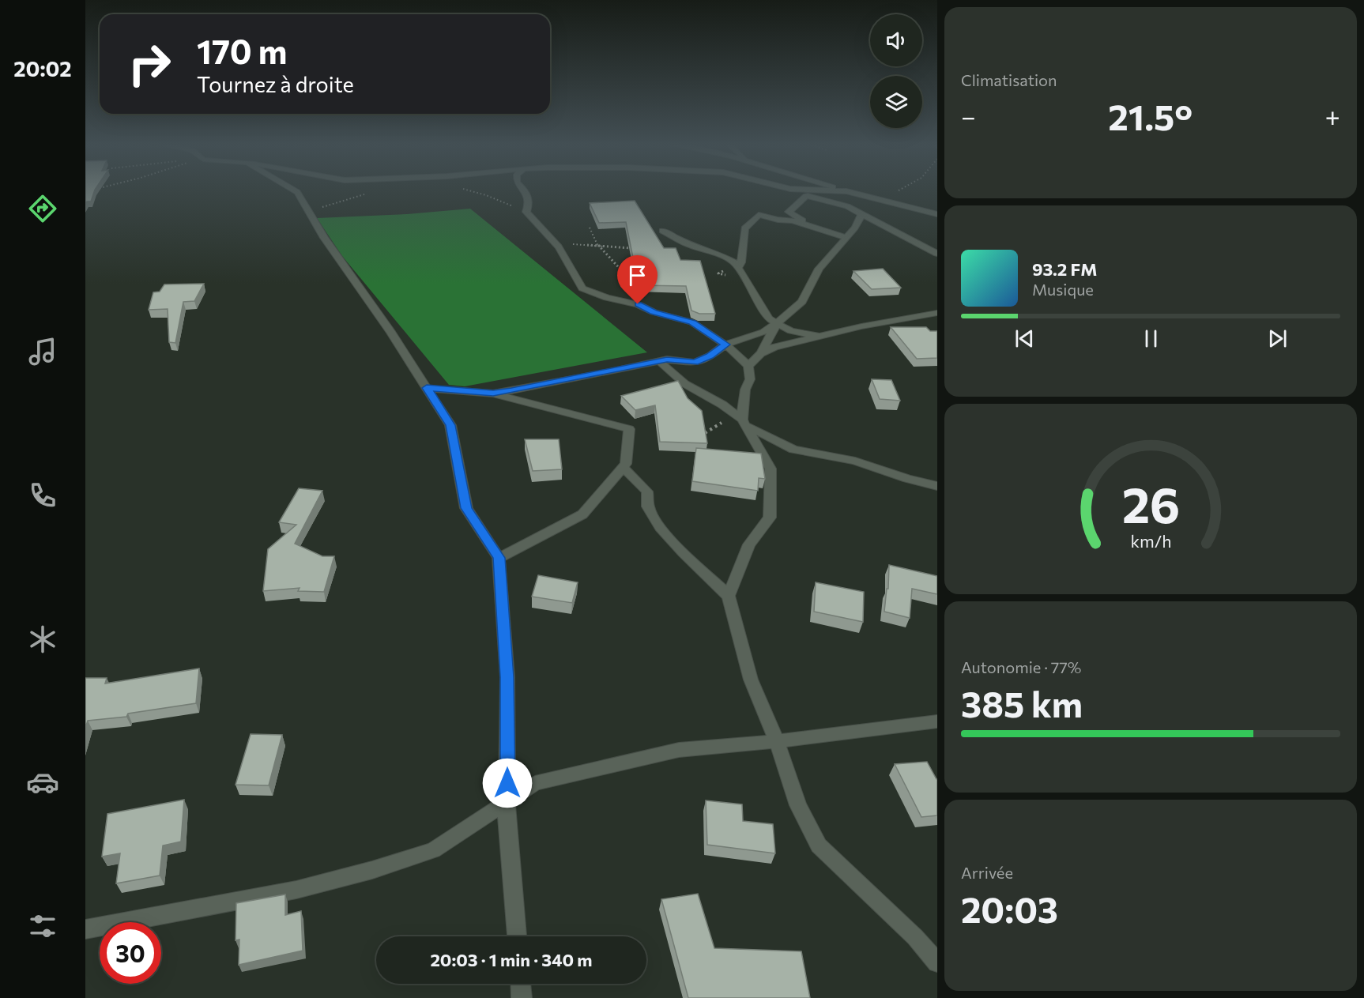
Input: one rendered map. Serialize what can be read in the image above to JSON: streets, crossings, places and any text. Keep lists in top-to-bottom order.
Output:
{
  "page": {
    "tabs": "20:02",
    "tile": [
      "Climatisation",
      ["Autonomie · 77%", "385 km"],
      ["Arrivée", "20:03"]
    ],
    "turn": ["170 m", "Tournez à droite"],
    "heat": ["−", "21.5°", "+"],
    "song": ["93.2 FM", "Musique"],
    "limit": "30",
    "trip": "20:03 · 1 min · 340 m",
    "gauge": ["26", "km/h"]
  }
}
